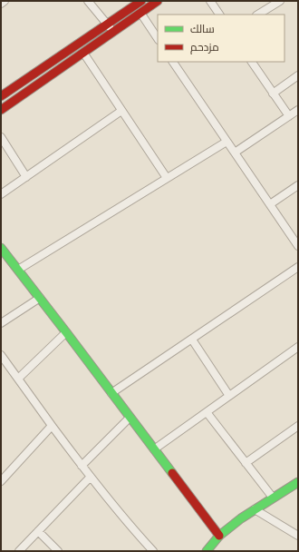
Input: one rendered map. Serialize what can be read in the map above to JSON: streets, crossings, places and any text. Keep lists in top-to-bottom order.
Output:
{
  "legend": ["سالك", "مزدحم"]
}
